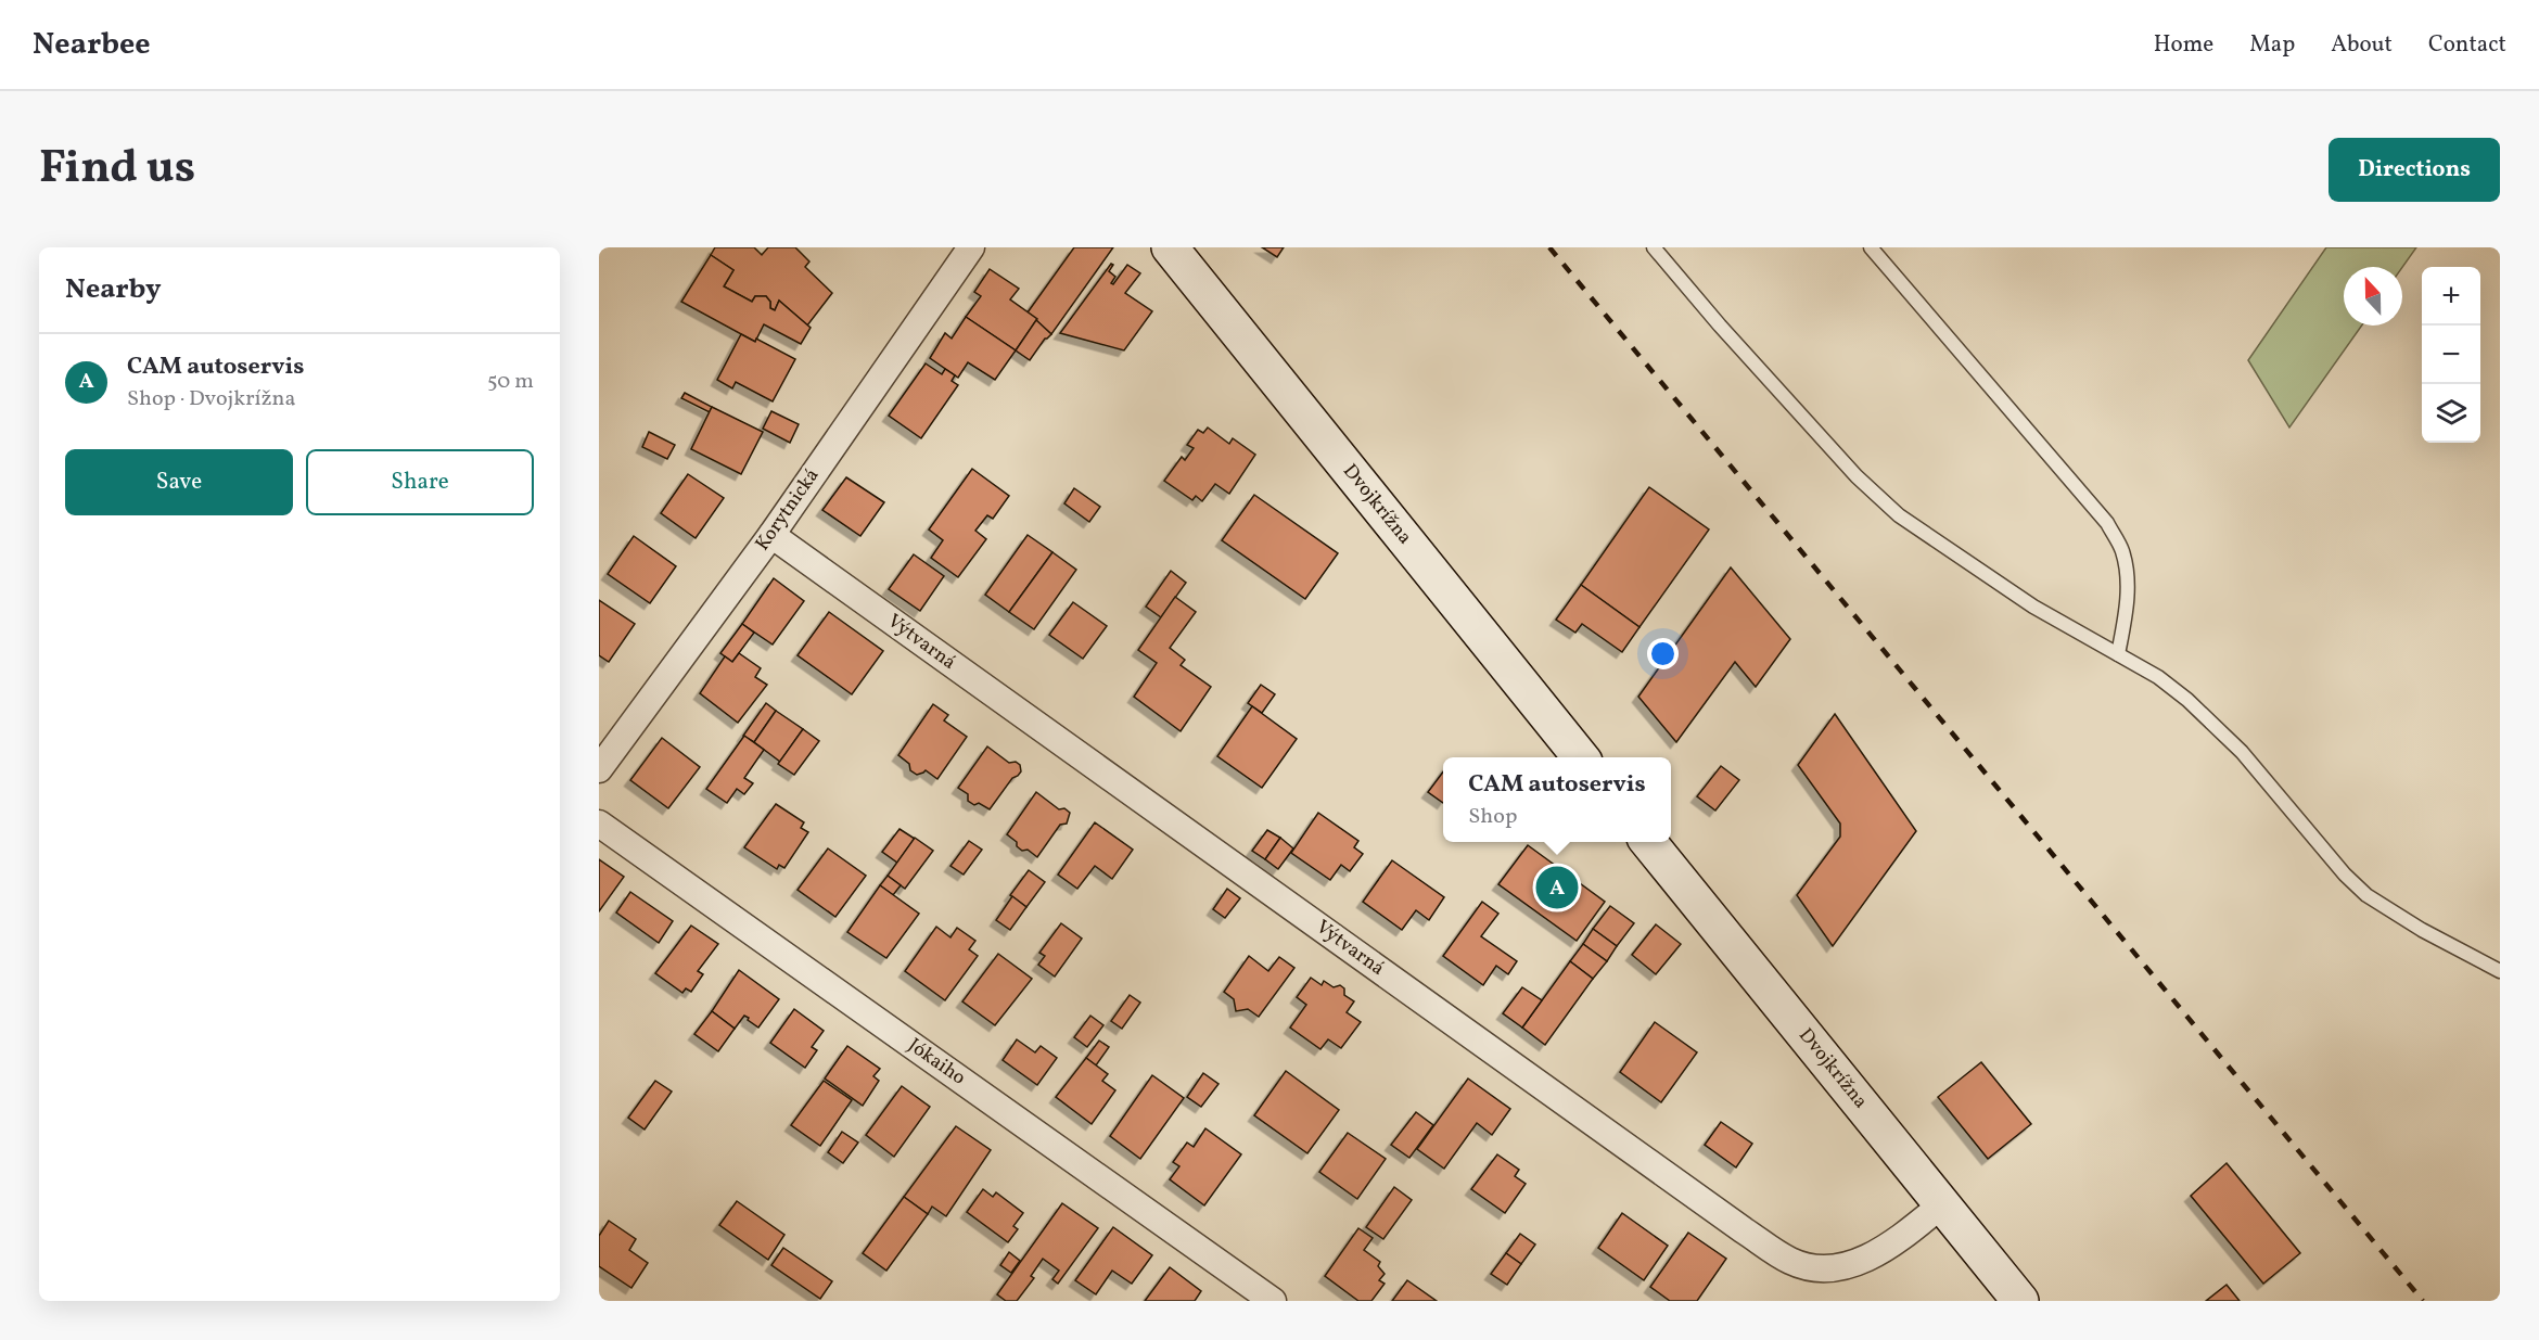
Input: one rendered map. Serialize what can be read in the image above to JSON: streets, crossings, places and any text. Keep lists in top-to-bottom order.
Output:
{
  "streets": {
    "street": [
      "Dvojkrížna",
      "Korytnická",
      "Výtvarná",
      "Jókaiho"
    ]
  },
  "crossings": [
    ["Dvojkrížna", "Výtvarná"],
    ["Korytnická", "Výtvarná"]
  ],
  "north": "top",
  "page": {
    "header": "Nearbee",
    "nav": [
      "Home",
      "Map",
      "About",
      "Contact"
    ],
    "title": "Find us",
    "buttons": [
      "Directions",
      ["Save", "Share"]
    ],
    "heading": "Nearby",
    "map_buttons": ["+", "−"],
    "list": [
      {
        "mark": "A",
        "name": "CAM autoservis",
        "note": "Shop · Dvojkrížna",
        "value": "50 m"
      }
    ],
    "popup": ["CAM autoservis", "Shop"],
    "pins": "A"
  }
}
